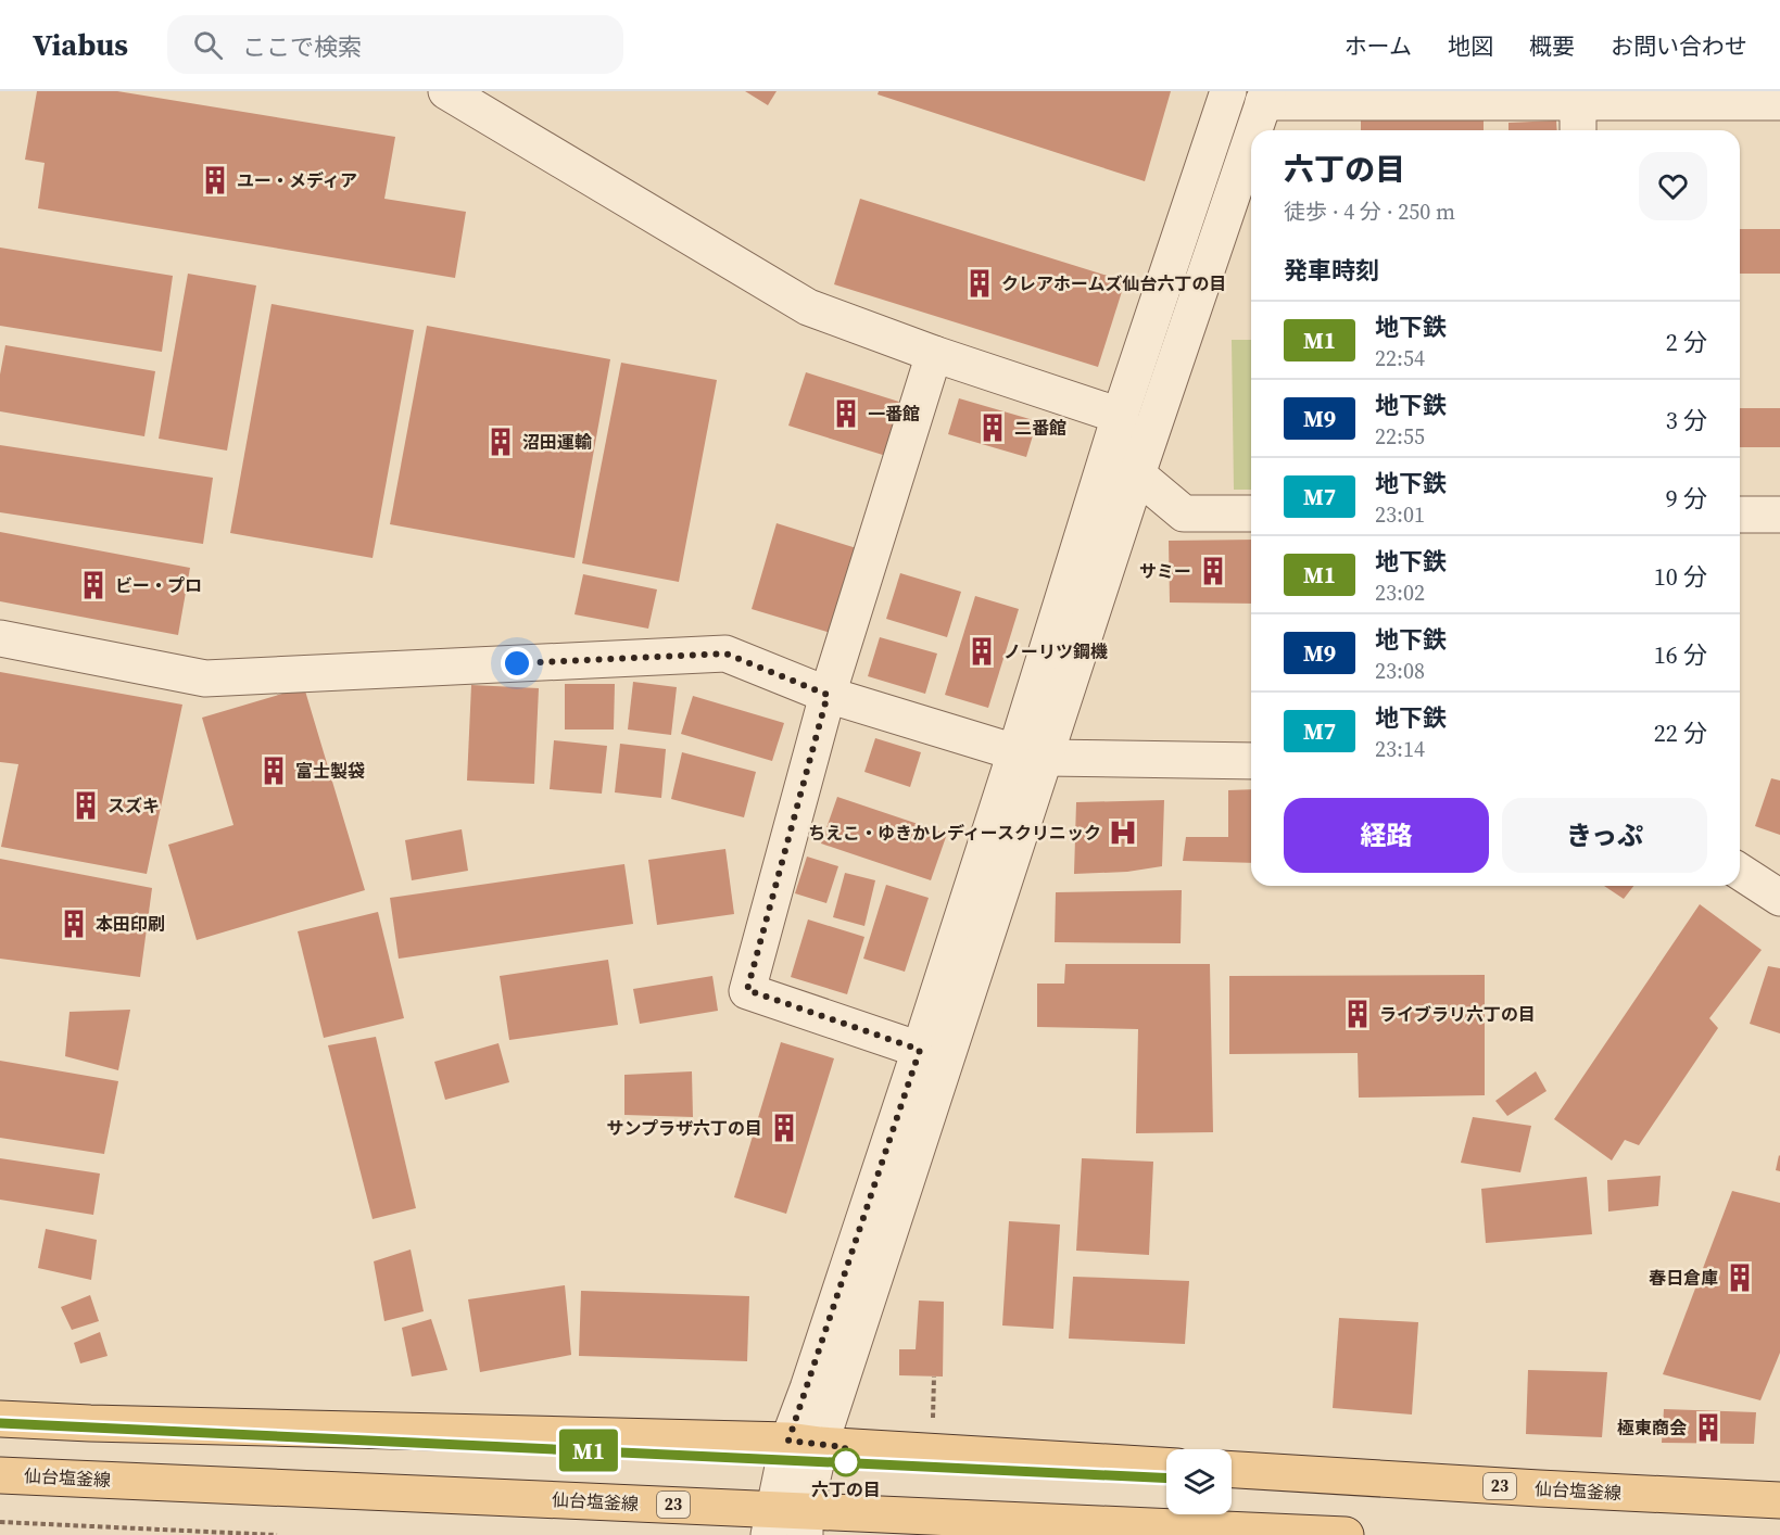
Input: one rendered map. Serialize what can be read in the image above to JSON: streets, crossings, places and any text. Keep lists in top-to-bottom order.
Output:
{
  "streets": {
    "main road": ["仙台塩釜線", "23"]
  },
  "places": {
    "building": [
      "ユー・メディア",
      "クレアホームズ仙台六丁の目",
      "一番館",
      "二番館",
      "沼田運輸",
      "サミー",
      "ビー・プロ",
      "ノーリツ鋼機",
      "富士製袋",
      "スズキ",
      "本田印刷",
      "ライブラリ六丁の目",
      "サンプラザ六丁の目",
      "春日倉庫",
      "極東商会"
    ],
    "hospital": ["ちえこ・ゆきかレディースクリニック"],
    "other": ["六丁の目"]
  },
  "lines": ["metro line M1"],
  "page": {
    "header": "Viabus",
    "search": "ここで検索",
    "nav": [
      "ホーム",
      "地図",
      "概要",
      "お問い合わせ"
    ],
    "on_map": "M1",
    "heading": [
      ["六丁の目", "徒歩 · 4 分 · 250 m"],
      "発車時刻"
    ],
    "list": [
      {
        "mark": "M1",
        "name": "地下鉄",
        "note": "22:54",
        "value": "2 分"
      },
      {
        "mark": "M9",
        "name": "地下鉄",
        "note": "22:55",
        "value": "3 分"
      },
      {
        "mark": "M7",
        "name": "地下鉄",
        "note": "23:01",
        "value": "9 分"
      },
      {
        "mark": "M1",
        "name": "地下鉄",
        "note": "23:02",
        "value": "10 分"
      },
      {
        "mark": "M9",
        "name": "地下鉄",
        "note": "23:08",
        "value": "16 分"
      },
      {
        "mark": "M7",
        "name": "地下鉄",
        "note": "23:14",
        "value": "22 分"
      }
    ],
    "buttons": ["経路", "きっぷ"]
  }
}
